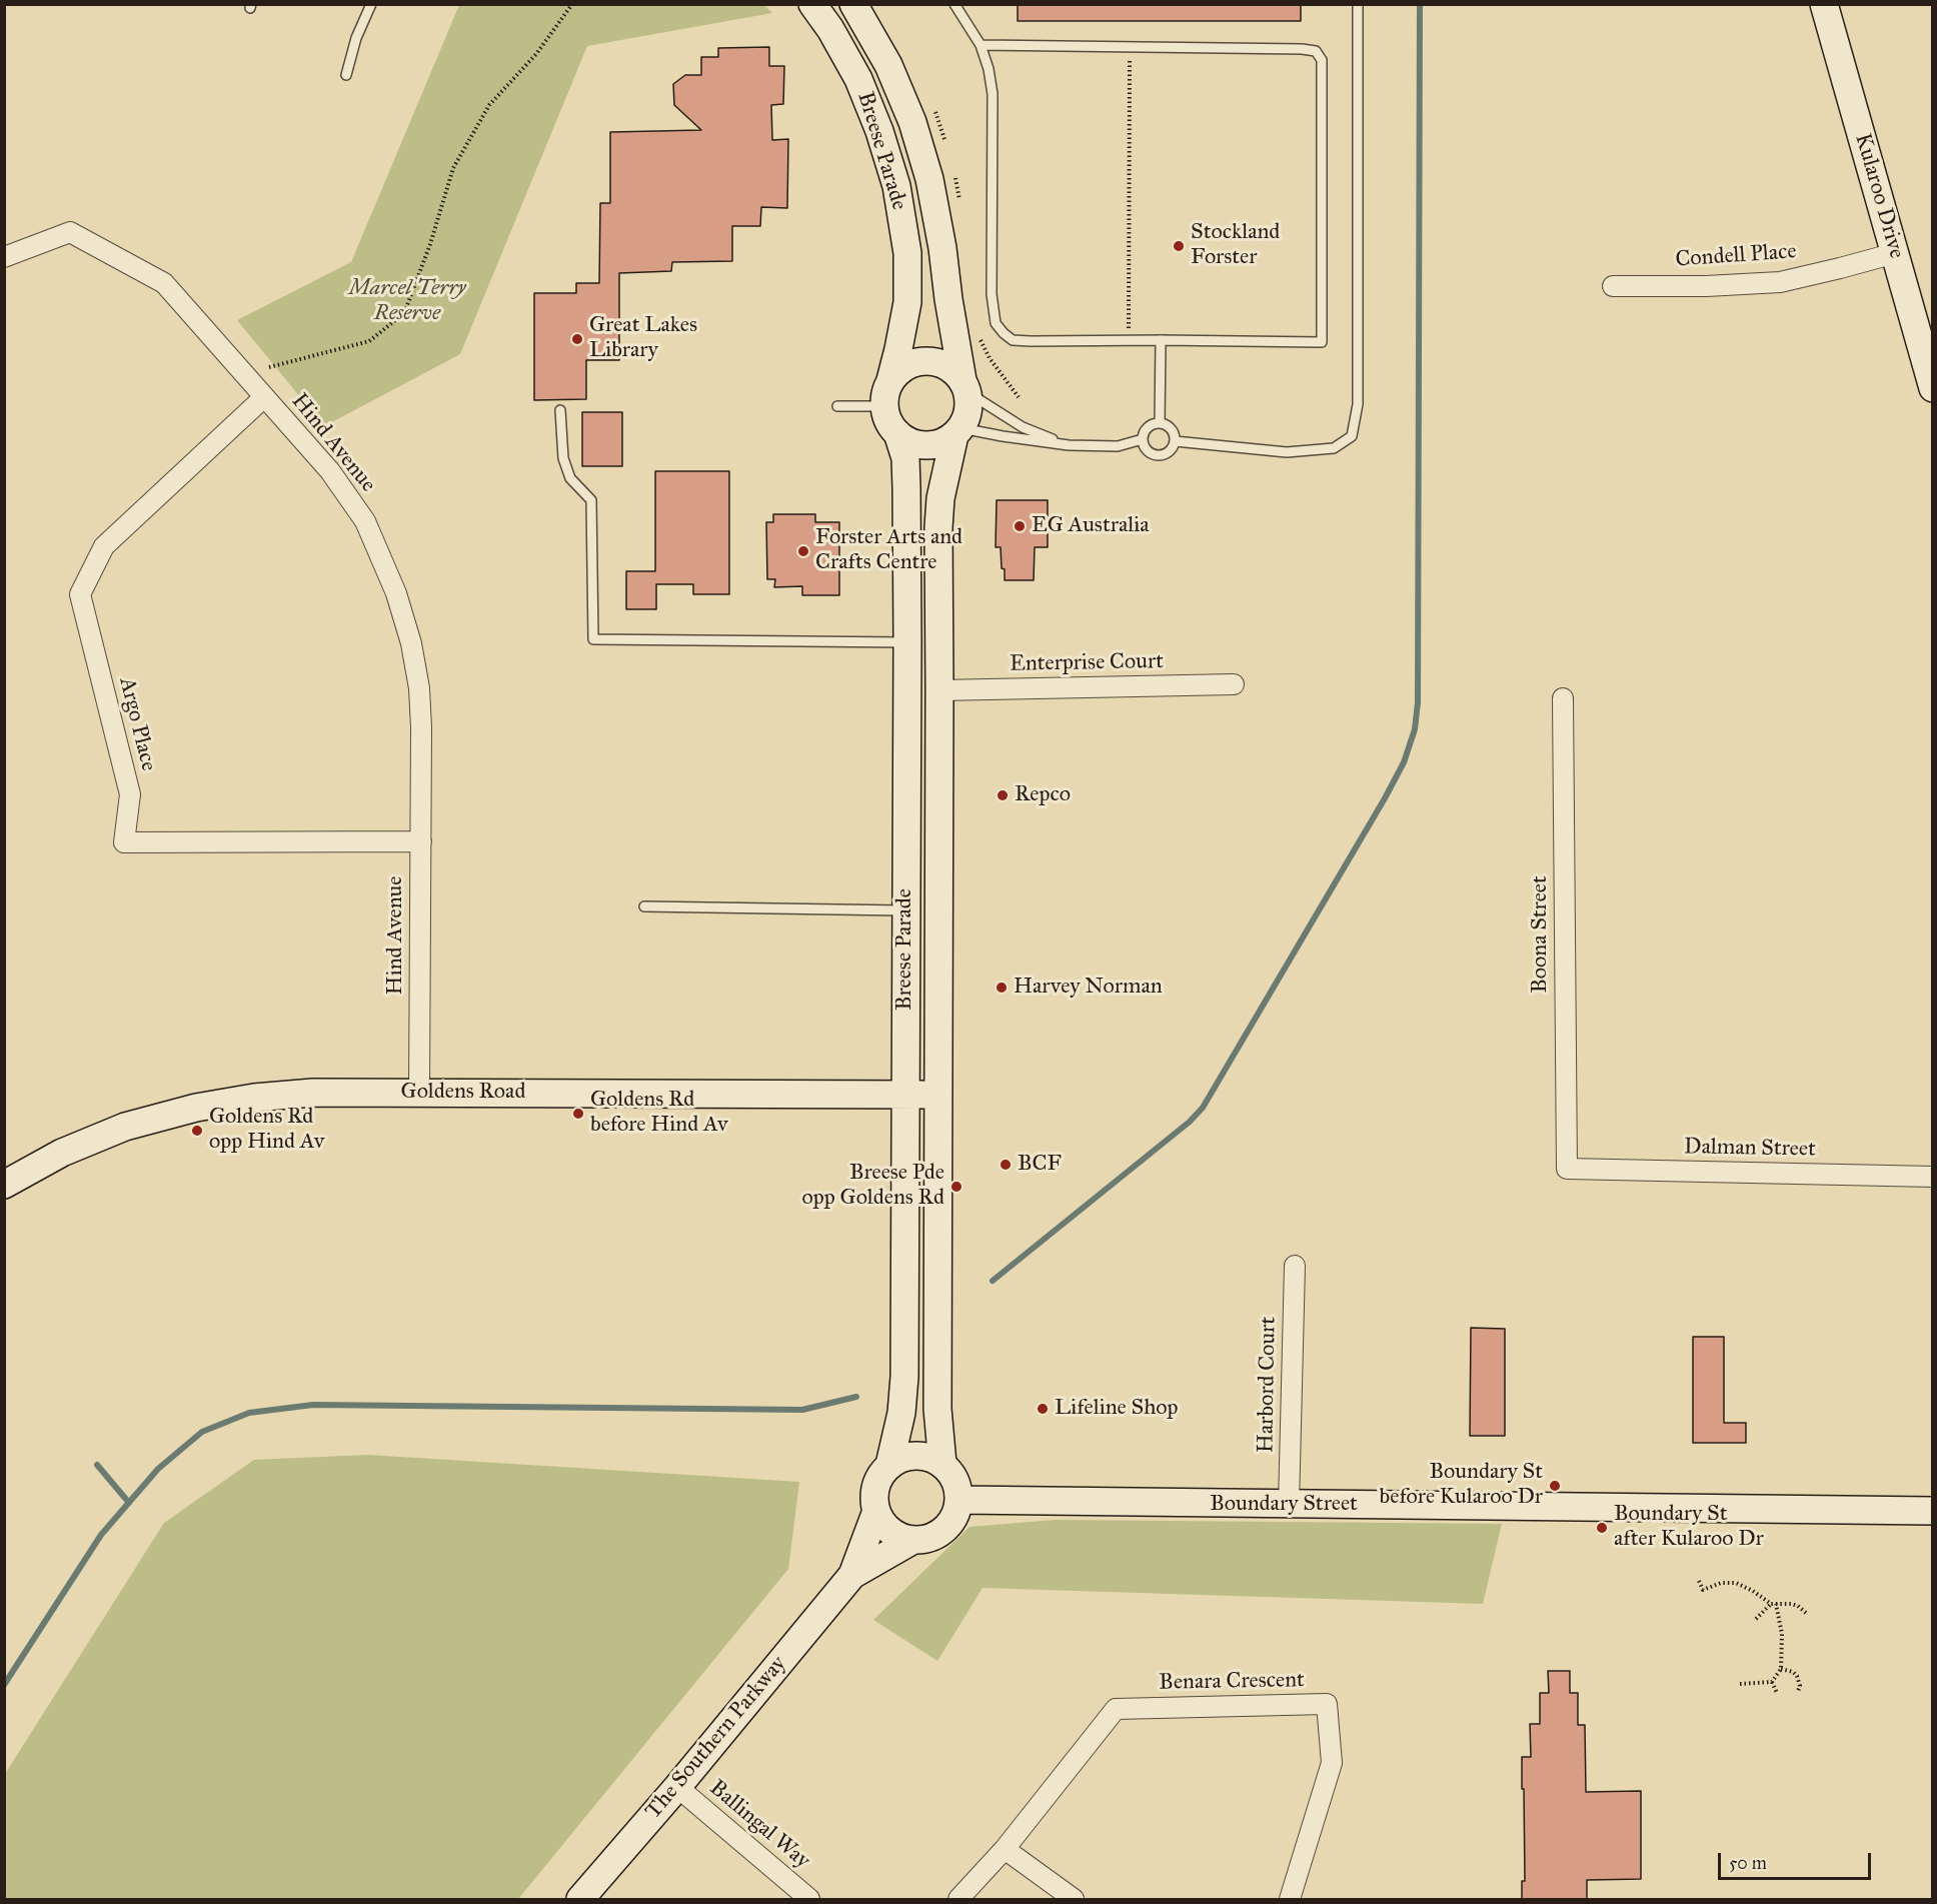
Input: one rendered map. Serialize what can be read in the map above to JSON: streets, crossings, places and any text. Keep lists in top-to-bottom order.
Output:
{
  "streets": {
    "main road": [
      "Breese Parade",
      "Kularoo Drive",
      "Goldens Road",
      "Boundary Street",
      "The Southern Parkway"
    ],
    "street": [
      "Condell Place",
      "Hind Avenue",
      "Enterprise Court",
      "Argo Place",
      "Boona Street",
      "Dalman Street",
      "Harbord Court",
      "Benara Crescent",
      "Ballingal Way"
    ]
  },
  "crossings": [
    ["Breese Parade", "Enterprise Court"],
    ["Breese Parade", "Goldens Road"],
    ["Breese Parade", "Boundary Street"],
    ["Breese Parade", "The Southern Parkway"],
    ["Kularoo Drive", "Condell Place"],
    ["Hind Avenue", "Argo Place"],
    ["Hind Avenue", "Goldens Road"],
    ["Boona Street", "Dalman Street"],
    ["Harbord Court", "Boundary Street"],
    ["Boundary Street", "The Southern Parkway"],
    ["The Southern Parkway", "Ballingal Way"]
  ],
  "parks": ["Marcel Terry Reserve"],
  "places": [
    "Stockland Forster",
    "Great Lakes Library",
    "EG Australia",
    "Forster Arts and Crafts Centre",
    "Repco",
    "Harvey Norman",
    "Goldens Rd before Hind Av",
    "Goldens Rd opp Hind Av",
    "BCF",
    "Breese Pde opp Goldens Rd",
    "Lifeline Shop",
    "Boundary St before Kularoo Dr",
    "Boundary St after Kularoo Dr"
  ],
  "scale_bar": "50 m"
}
